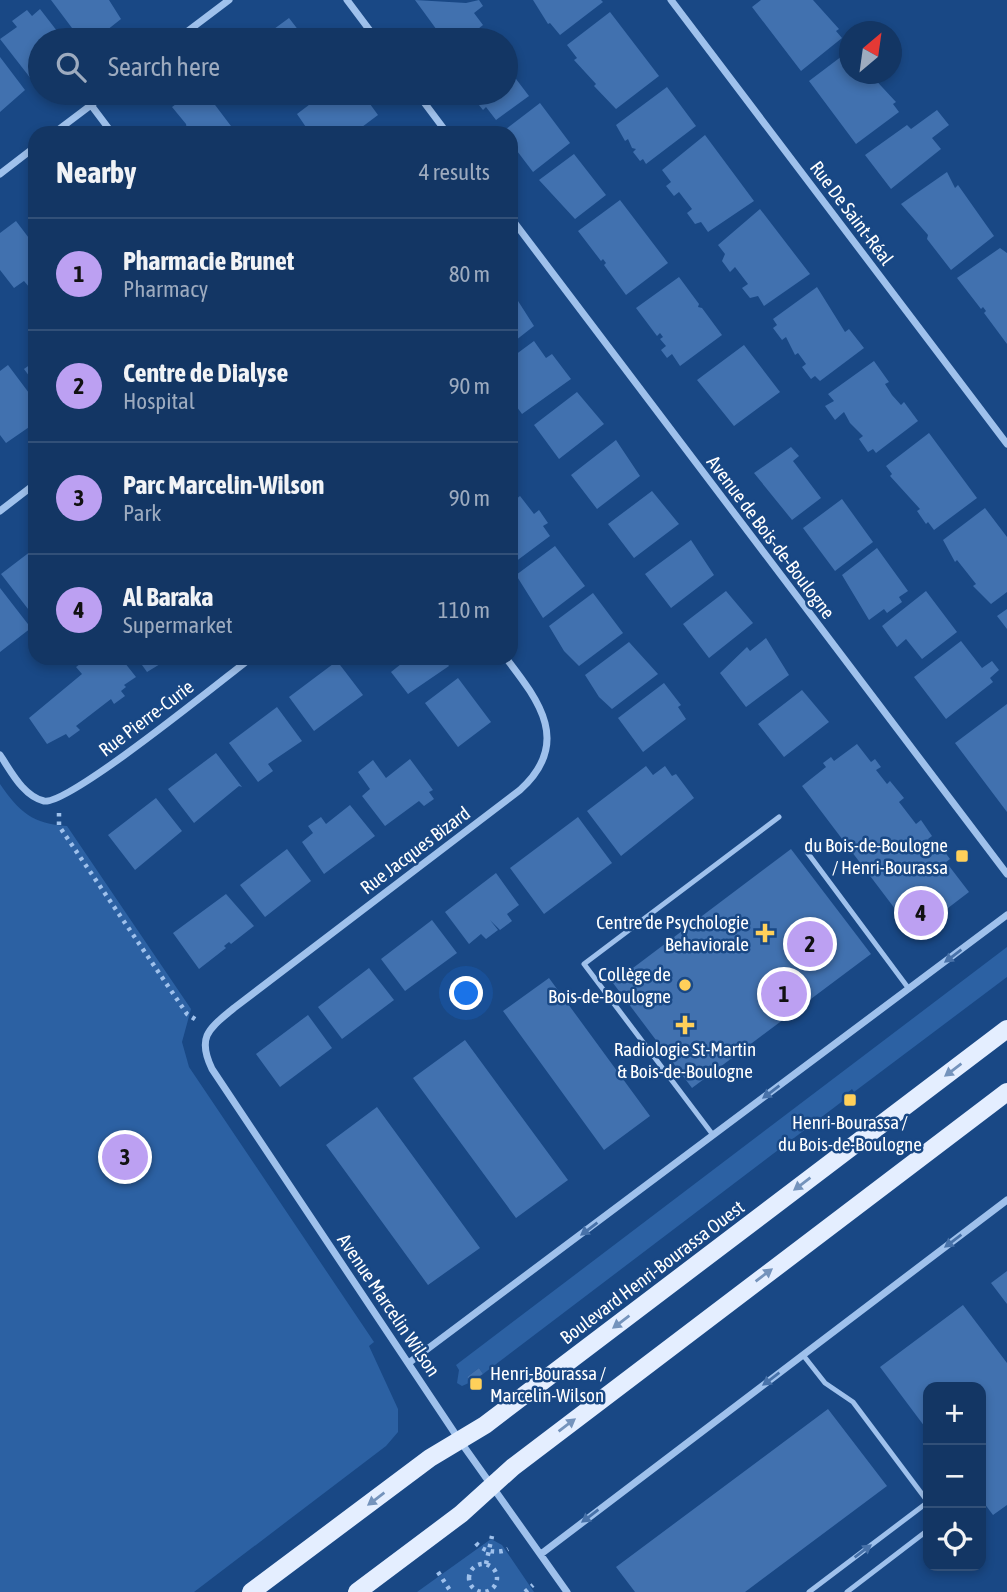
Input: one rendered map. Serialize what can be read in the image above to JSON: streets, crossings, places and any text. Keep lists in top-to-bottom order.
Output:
{
  "streets": {
    "main road": ["Boulevard Henri-Bourassa Ouest"],
    "street": [
      "Rue De Saint-Réal",
      "Avenue de Bois-de-Boulogne",
      "Rue Pierre-Curie",
      "Rue Jacques Bizard",
      "Avenue Marcelin Wilson"
    ]
  },
  "crossings": [
    ["Rue Jacques Bizard", "Avenue Marcelin Wilson"],
    ["Boulevard Henri-Bourassa Ouest", "Avenue Marcelin Wilson"]
  ],
  "places": {
    "transit": ["du Bois-de-Boulogne / Henri-Bourassa", "Henri-Bourassa / du Bois-de-Boulogne", "Henri-Bourassa / Marcelin-Wilson"],
    "health": ["Centre de Psychologie Behaviorale", "Radiologie St-Martin & Bois-de-Boulogne"],
    "other": ["Collège de Bois-de-Boulogne"]
  },
  "north": "top right",
  "page": {
    "search": "Search here",
    "heading": ["Nearby", "4 results"],
    "list": [
      {
        "mark": "1",
        "name": "Pharmacie Brunet",
        "note": "Pharmacy",
        "value": "80 m"
      },
      {
        "mark": "2",
        "name": "Centre de Dialyse",
        "note": "Hospital",
        "value": "90 m"
      },
      {
        "mark": "3",
        "name": "Parc Marcelin-Wilson",
        "note": "Park",
        "value": "90 m"
      },
      {
        "mark": "4",
        "name": "Al Baraka",
        "note": "Supermarket",
        "value": "110 m"
      }
    ],
    "pins": [
      "4",
      "2",
      "1",
      "3"
    ],
    "map_buttons": ["+", "−"]
  }
}
